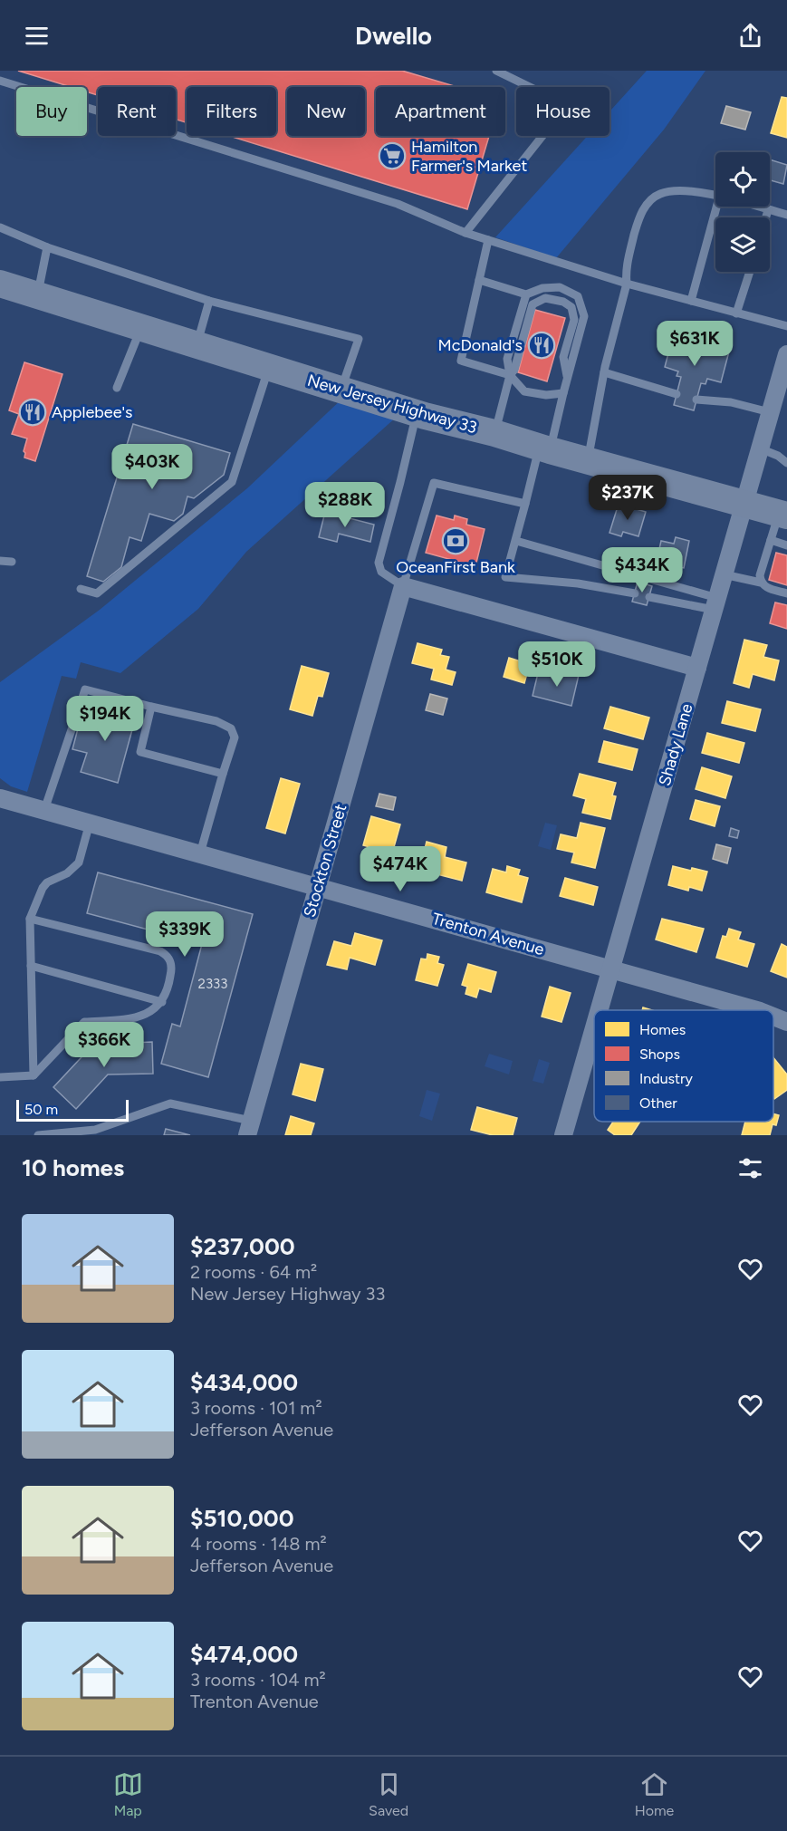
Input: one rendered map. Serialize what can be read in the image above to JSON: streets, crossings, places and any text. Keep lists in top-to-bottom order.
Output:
{
  "streets": {
    "main road": ["New Jersey Highway 33"],
    "street": ["Shady Lane", "Stockton Street", "Trenton Avenue"]
  },
  "crossings": [
    ["New Jersey Highway 33", "Shady Lane"],
    ["Shady Lane", "Trenton Avenue"],
    ["Stockton Street", "Trenton Avenue"]
  ],
  "places": {
    "supermarket": ["Hamilton Farmer's Market"],
    "restaurant": ["McDonald's", "Applebee's"],
    "bank": ["OceanFirst Bank"]
  },
  "house_numbers": ["2333"],
  "legend": [
    "Homes",
    "Shops",
    "Industry",
    "Other"
  ],
  "scale_bar": "50 m",
  "page": {
    "header": "Dwello",
    "chip": [
      "Buy",
      "Rent",
      "Filters",
      "New",
      "Apartment",
      "House"
    ],
    "price": [
      "$631K",
      "$403K",
      "$237K",
      "$288K",
      "$434K",
      "$510K",
      "$194K",
      "$474K",
      "$339K",
      "$366K"
    ],
    "scale": "50 m",
    "heading": "10 homes",
    "list": [
      {
        "name": "$237,000",
        "note": "2 rooms · 64 m² · New Jersey Highway 33"
      },
      {
        "name": "$434,000",
        "note": "3 rooms · 101 m² · Jefferson Avenue"
      },
      {
        "name": "$510,000",
        "note": "4 rooms · 148 m² · Jefferson Avenue"
      },
      {
        "name": "$474,000",
        "note": "3 rooms · 104 m² · Trenton Avenue"
      }
    ],
    "tabs": ["Map", "Saved", "Home"]
  }
}
